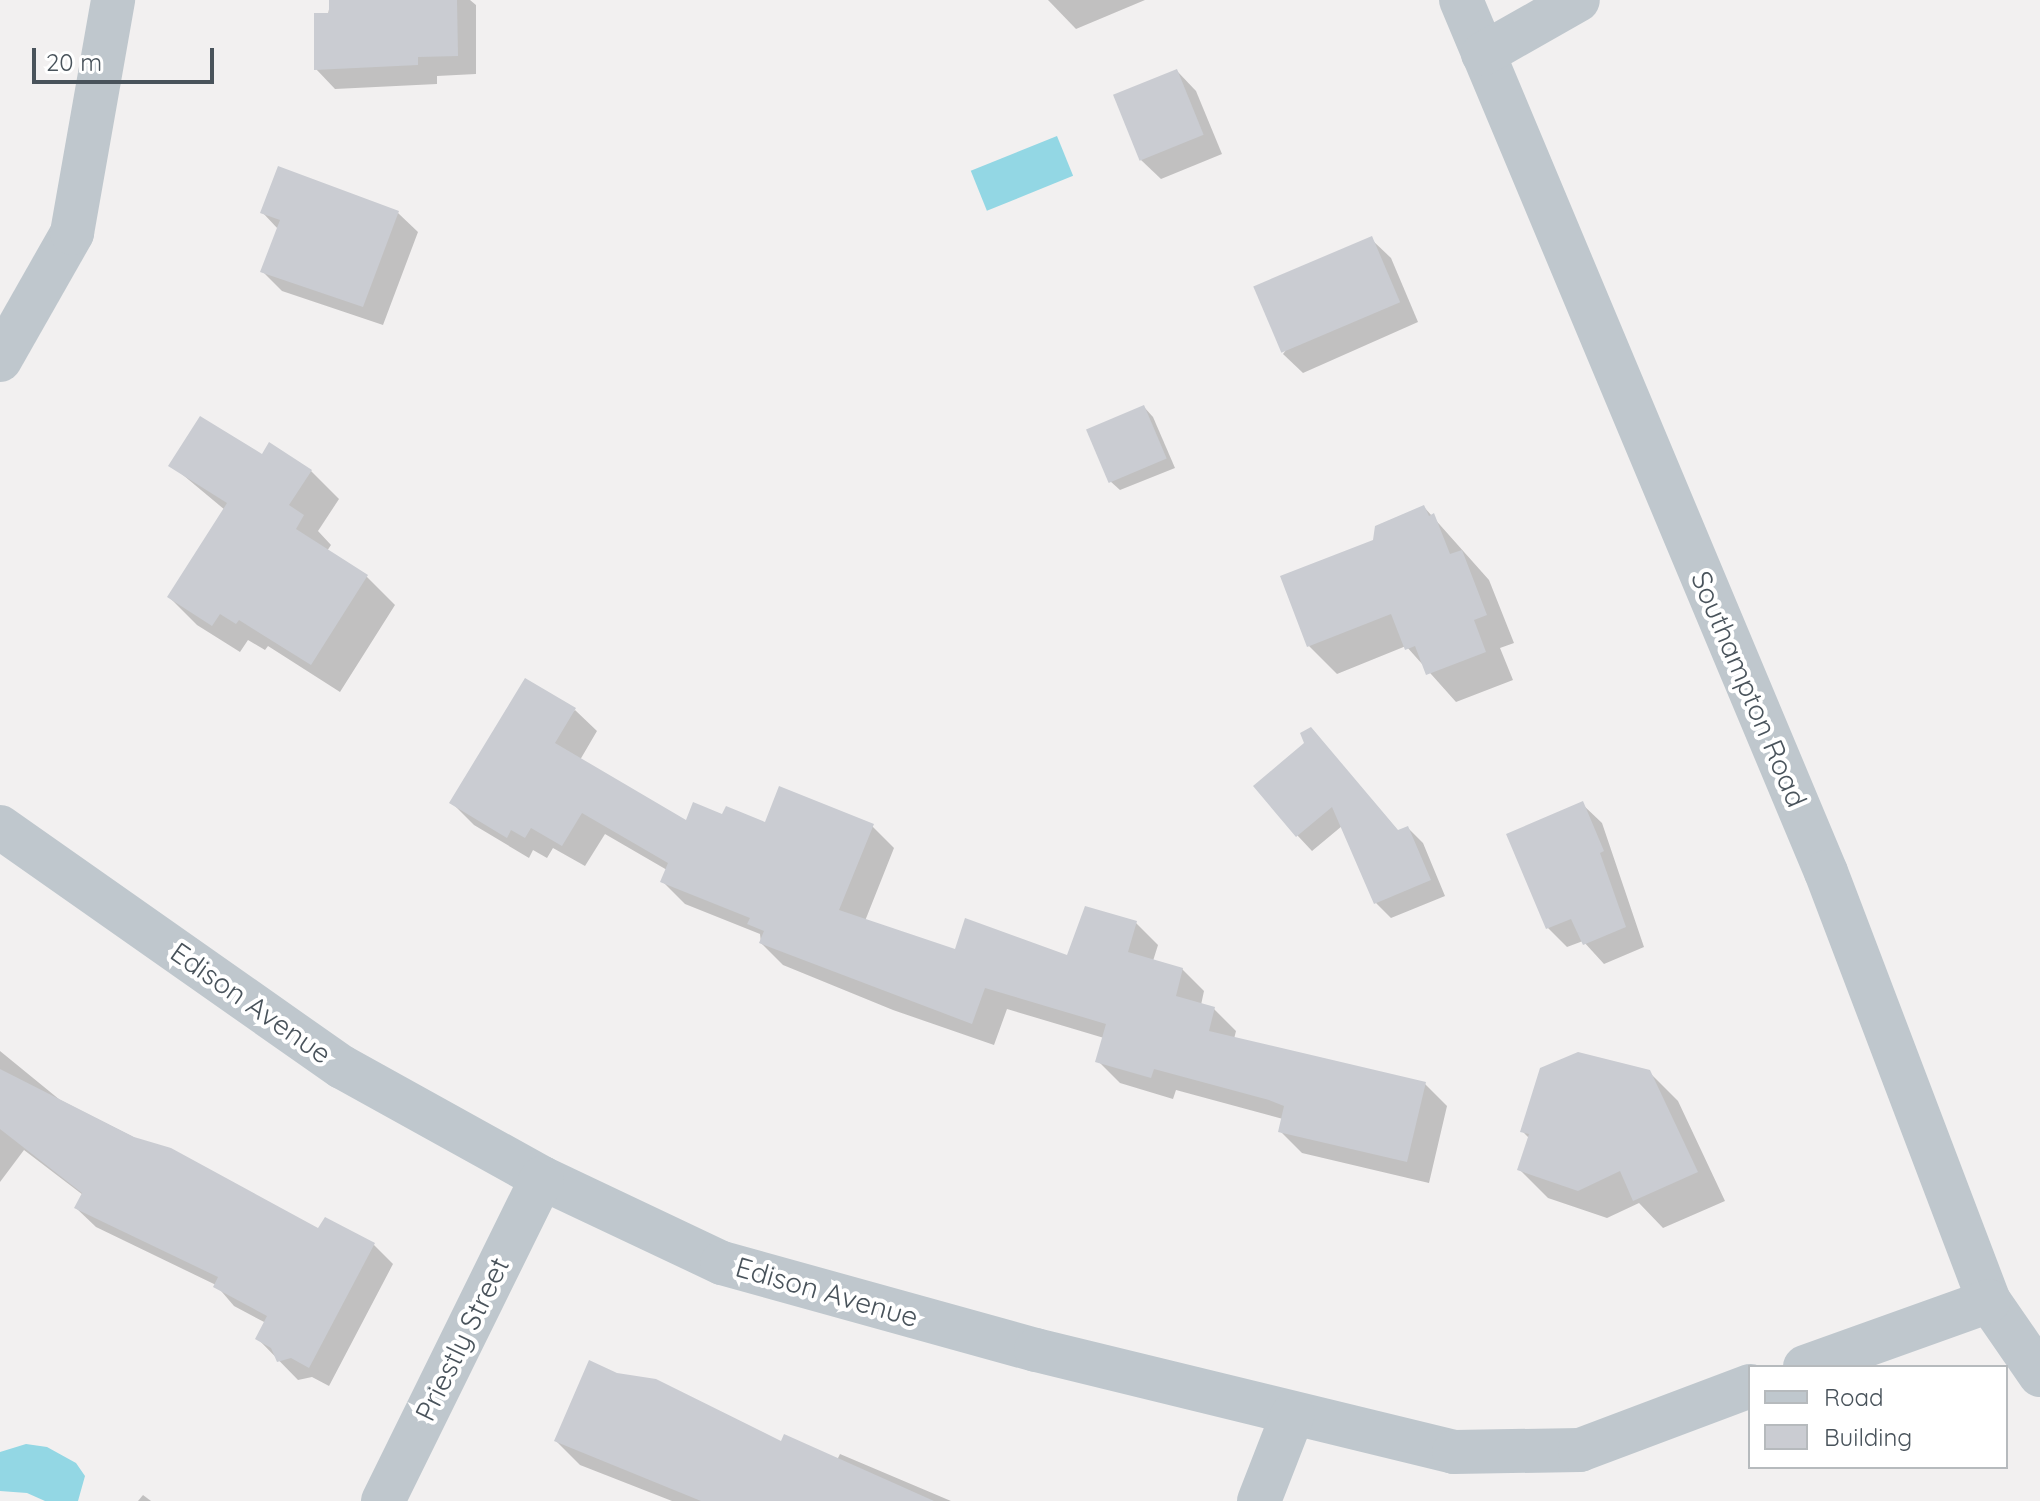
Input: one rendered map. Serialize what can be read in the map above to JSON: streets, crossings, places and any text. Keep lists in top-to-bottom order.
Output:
{
  "streets": {
    "street": ["Southampton Road", "Edison Avenue", "Priestly Street"]
  },
  "crossings": [
    ["Edison Avenue", "Priestly Street"]
  ],
  "legend": ["Road", "Building"],
  "scale_bar": "20 m"
}
